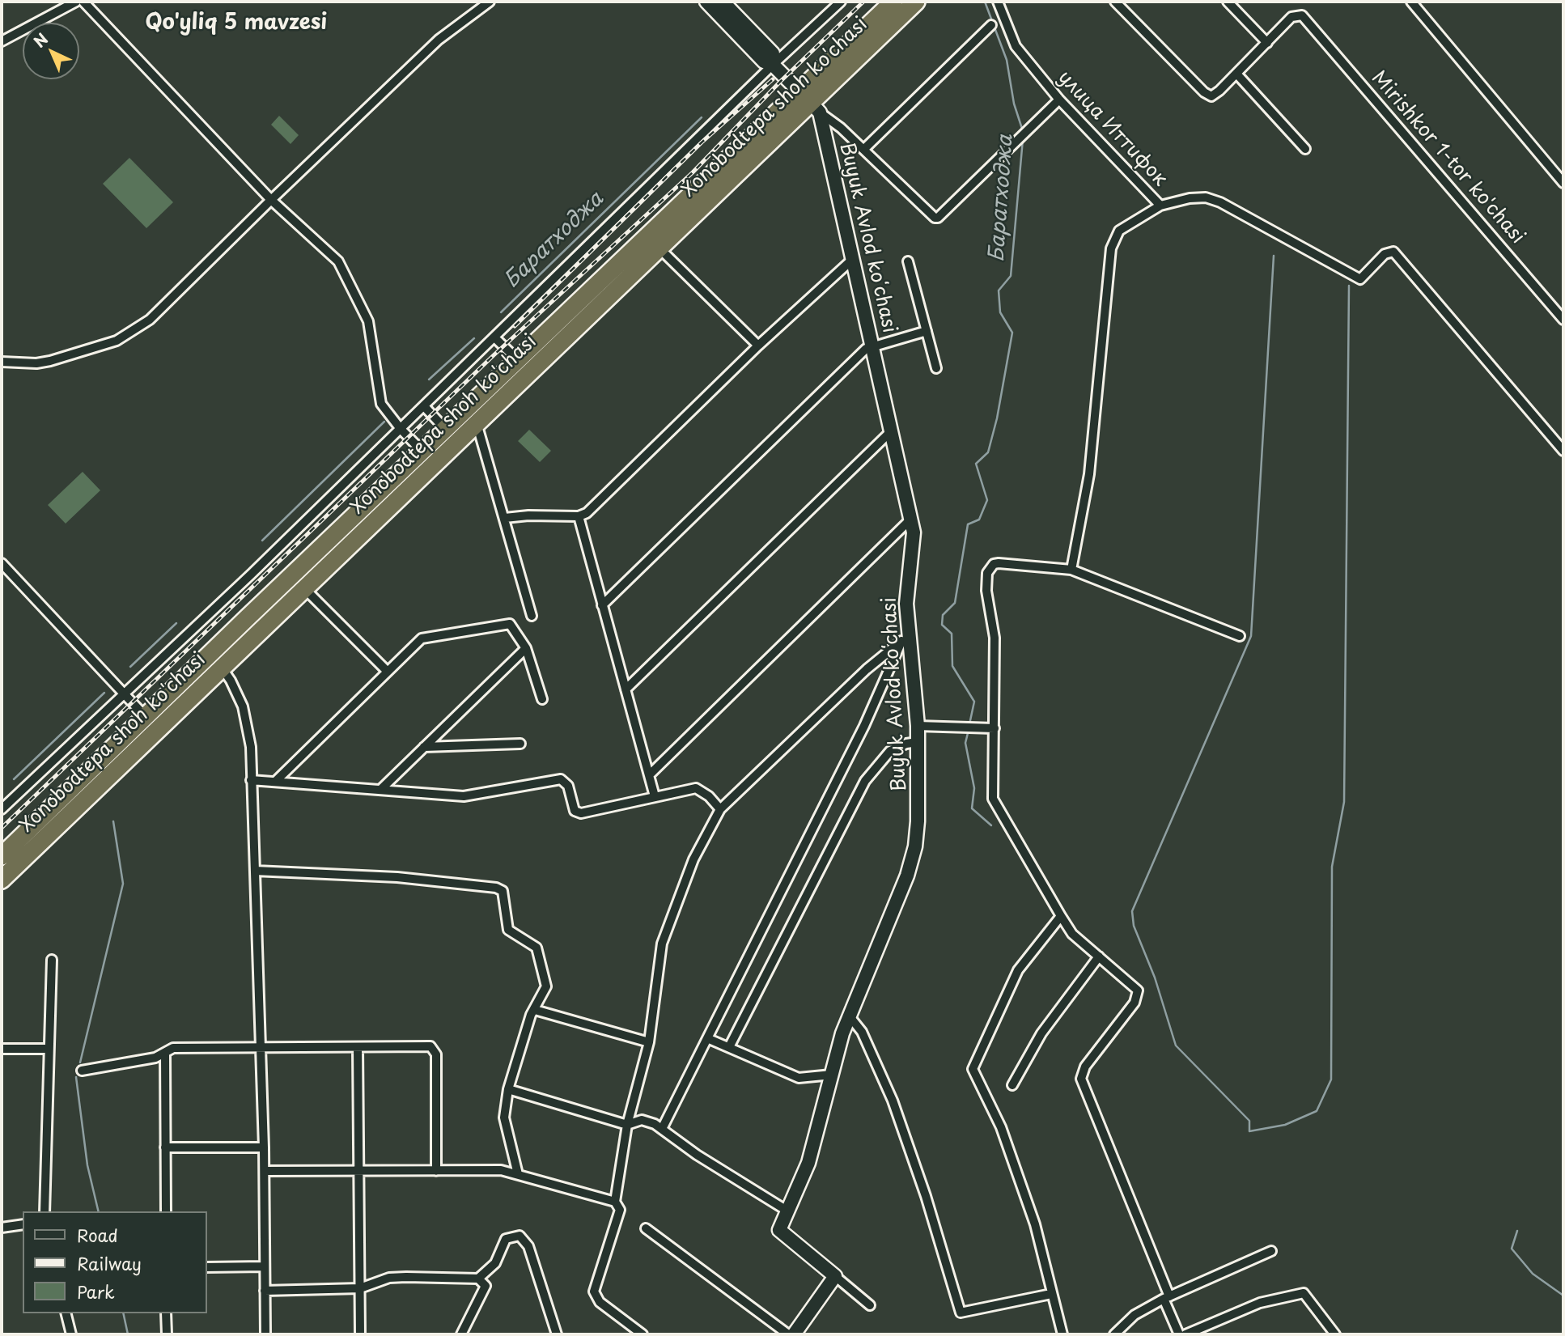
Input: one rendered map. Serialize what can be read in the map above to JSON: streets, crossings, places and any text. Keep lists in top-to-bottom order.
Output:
{
  "streets": {
    "highway": ["Xonobodtepa shoh ko'chasi"],
    "street": ["улица Иттифок", "Mirishkor 1-tor ko'chasi", "Buyuk Avlod koʻchasi"]
  },
  "crossings": [
    ["Xonobodtepa shoh ko'chasi", "Buyuk Avlod koʻchasi"]
  ],
  "districts": ["Qo'yliq 5 mavzesi"],
  "water": ["Баратходжа"],
  "legend": ["Road", "Railway", "Park"],
  "north": "top left"
}
